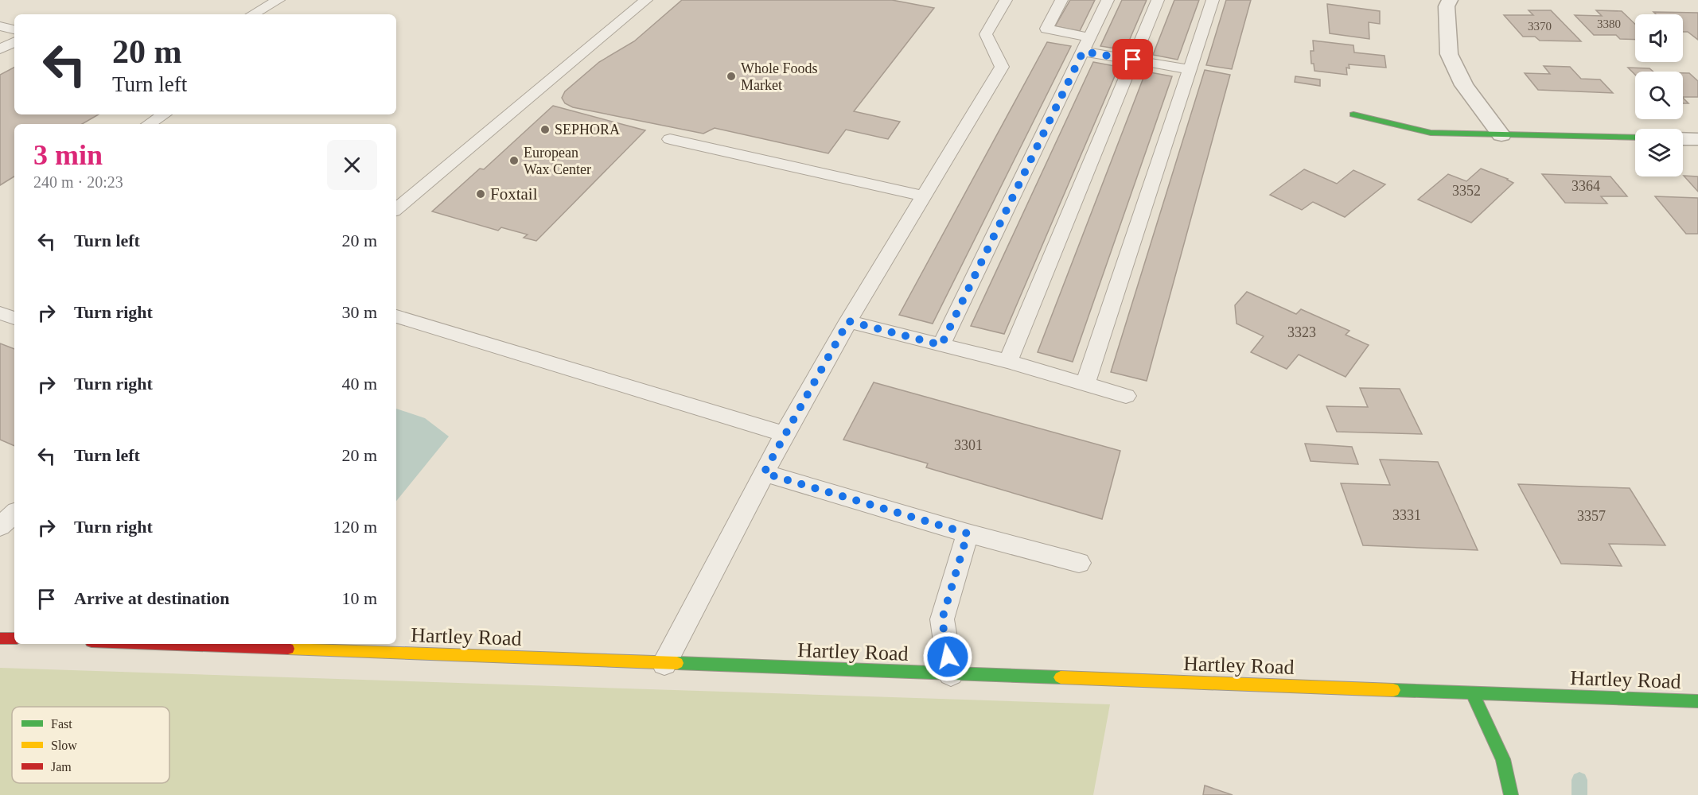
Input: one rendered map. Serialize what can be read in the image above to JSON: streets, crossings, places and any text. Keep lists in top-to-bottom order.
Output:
{
  "streets": {
    "street": ["Hartley Road"]
  },
  "places": [
    "Whole Foods Market",
    "SEPHORA",
    "European Wax Center",
    "Foxtail"
  ],
  "house_numbers": [
    "3380",
    "3370",
    "3364",
    "3352",
    "3323",
    "3301",
    "3331",
    "3357"
  ],
  "legend": ["Fast", "Slow", "Jam"],
  "page": {
    "turn": ["20 m", "Turn left"],
    "heading": ["3 min", "240 m · 20:23"],
    "list": [
      {
        "name": "Turn left",
        "value": "20 m"
      },
      {
        "name": "Turn right",
        "value": "30 m"
      },
      {
        "name": "Turn right",
        "value": "40 m"
      },
      {
        "name": "Turn left",
        "value": "20 m"
      },
      {
        "name": "Turn right",
        "value": "120 m"
      },
      {
        "name": "Arrive at destination",
        "value": "10 m"
      }
    ]
  }
}
